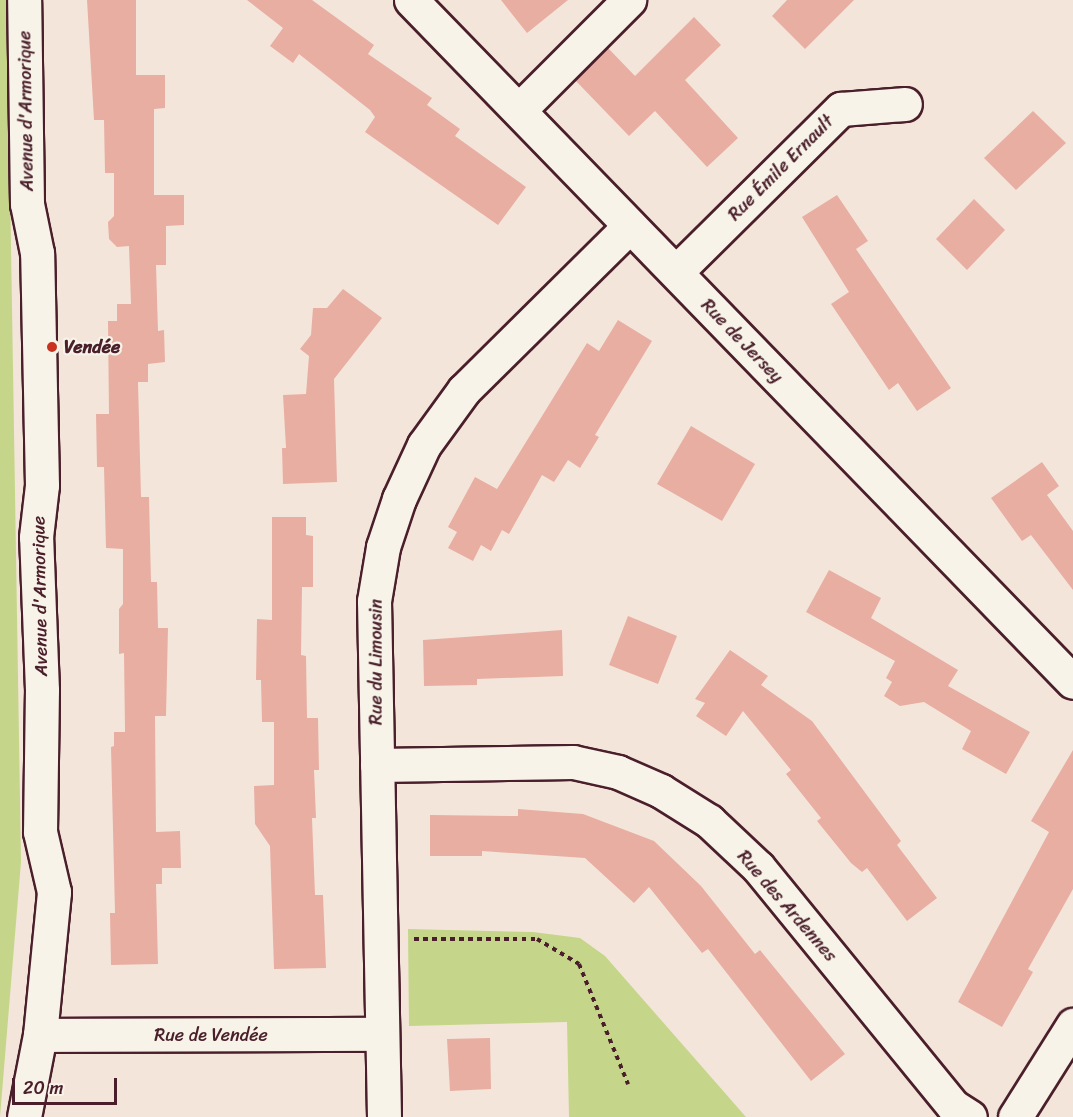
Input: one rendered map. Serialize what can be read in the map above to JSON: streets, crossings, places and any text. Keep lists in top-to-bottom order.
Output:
{
  "streets": {
    "street": [
      "Avenue d'Armorique",
      "Rue Émile Ernault",
      "Rue de Jersey",
      "Rue du Limousin",
      "Rue des Ardennes",
      "Rue de Vendée"
    ]
  },
  "crossings": [
    ["Avenue d'Armorique", "Rue de Vendée"],
    ["Rue Émile Ernault", "Rue de Jersey"],
    ["Rue de Jersey", "Rue du Limousin"],
    ["Rue du Limousin", "Rue des Ardennes"],
    ["Rue du Limousin", "Rue de Vendée"]
  ],
  "places": ["Vendée"],
  "scale_bar": "20 m"
}
